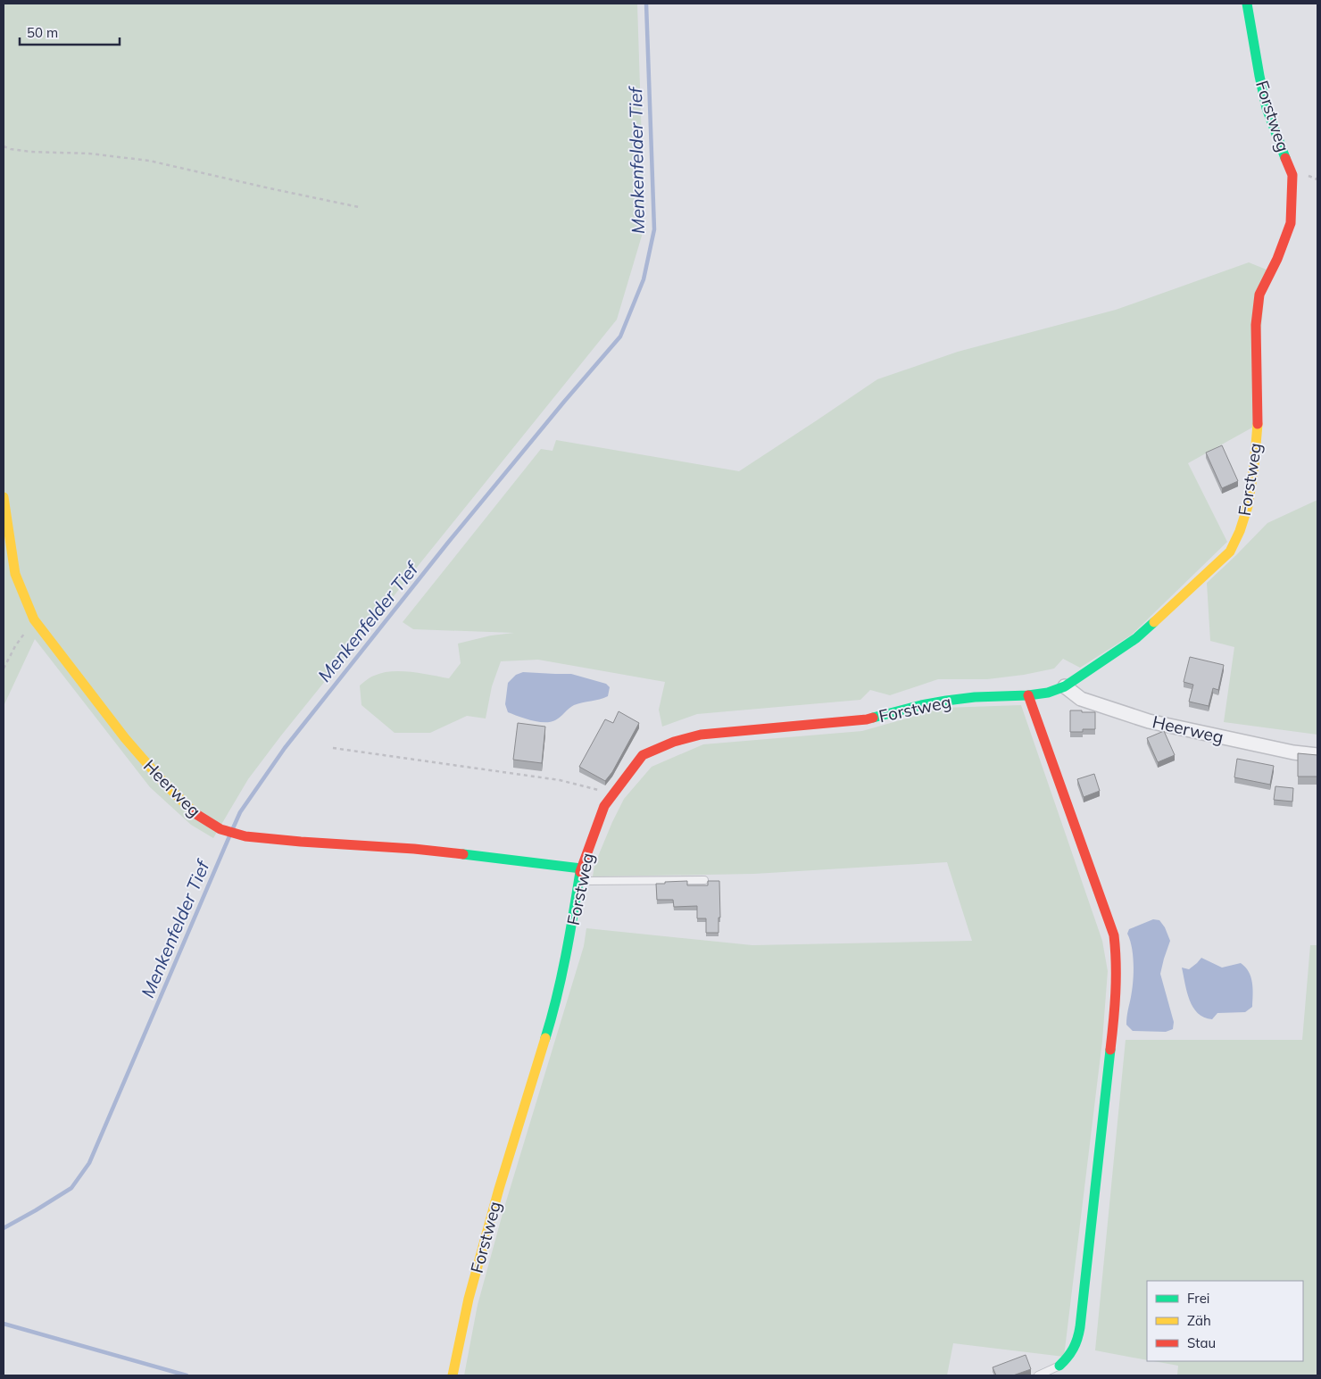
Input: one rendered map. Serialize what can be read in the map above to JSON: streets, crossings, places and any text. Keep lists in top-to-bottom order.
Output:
{
  "streets": {
    "street": ["Forstweg", "Heerweg"]
  },
  "crossings": [
    ["Forstweg", "Heerweg"]
  ],
  "water": ["Menkenfelder Tief"],
  "legend": ["Frei", "Zäh", "Stau"],
  "scale_bar": "50 m"
}
